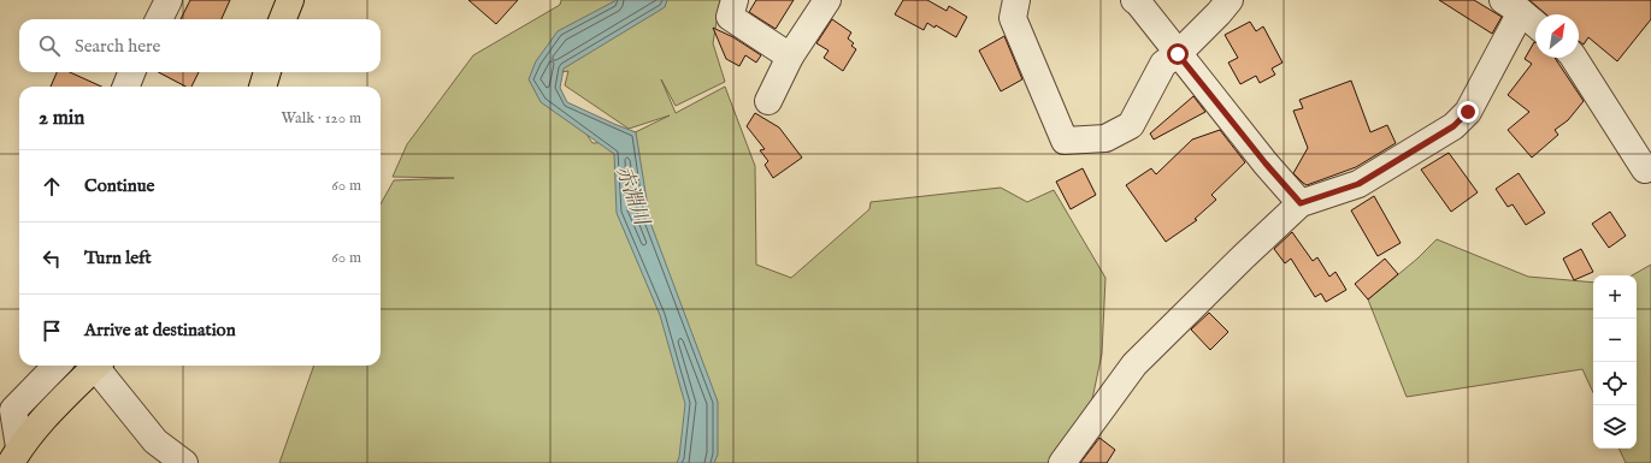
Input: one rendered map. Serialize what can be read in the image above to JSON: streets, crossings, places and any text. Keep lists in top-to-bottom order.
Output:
{
  "water": ["赤淵川"],
  "north": "top right",
  "page": {
    "search": "Search here",
    "heading": ["2 min", "Walk · 120 m"],
    "list": [
      ["Continue", "60 m"],
      ["Turn left", "60 m"],
      "Arrive at destination"
    ],
    "map_buttons": ["+", "−"]
  }
}
